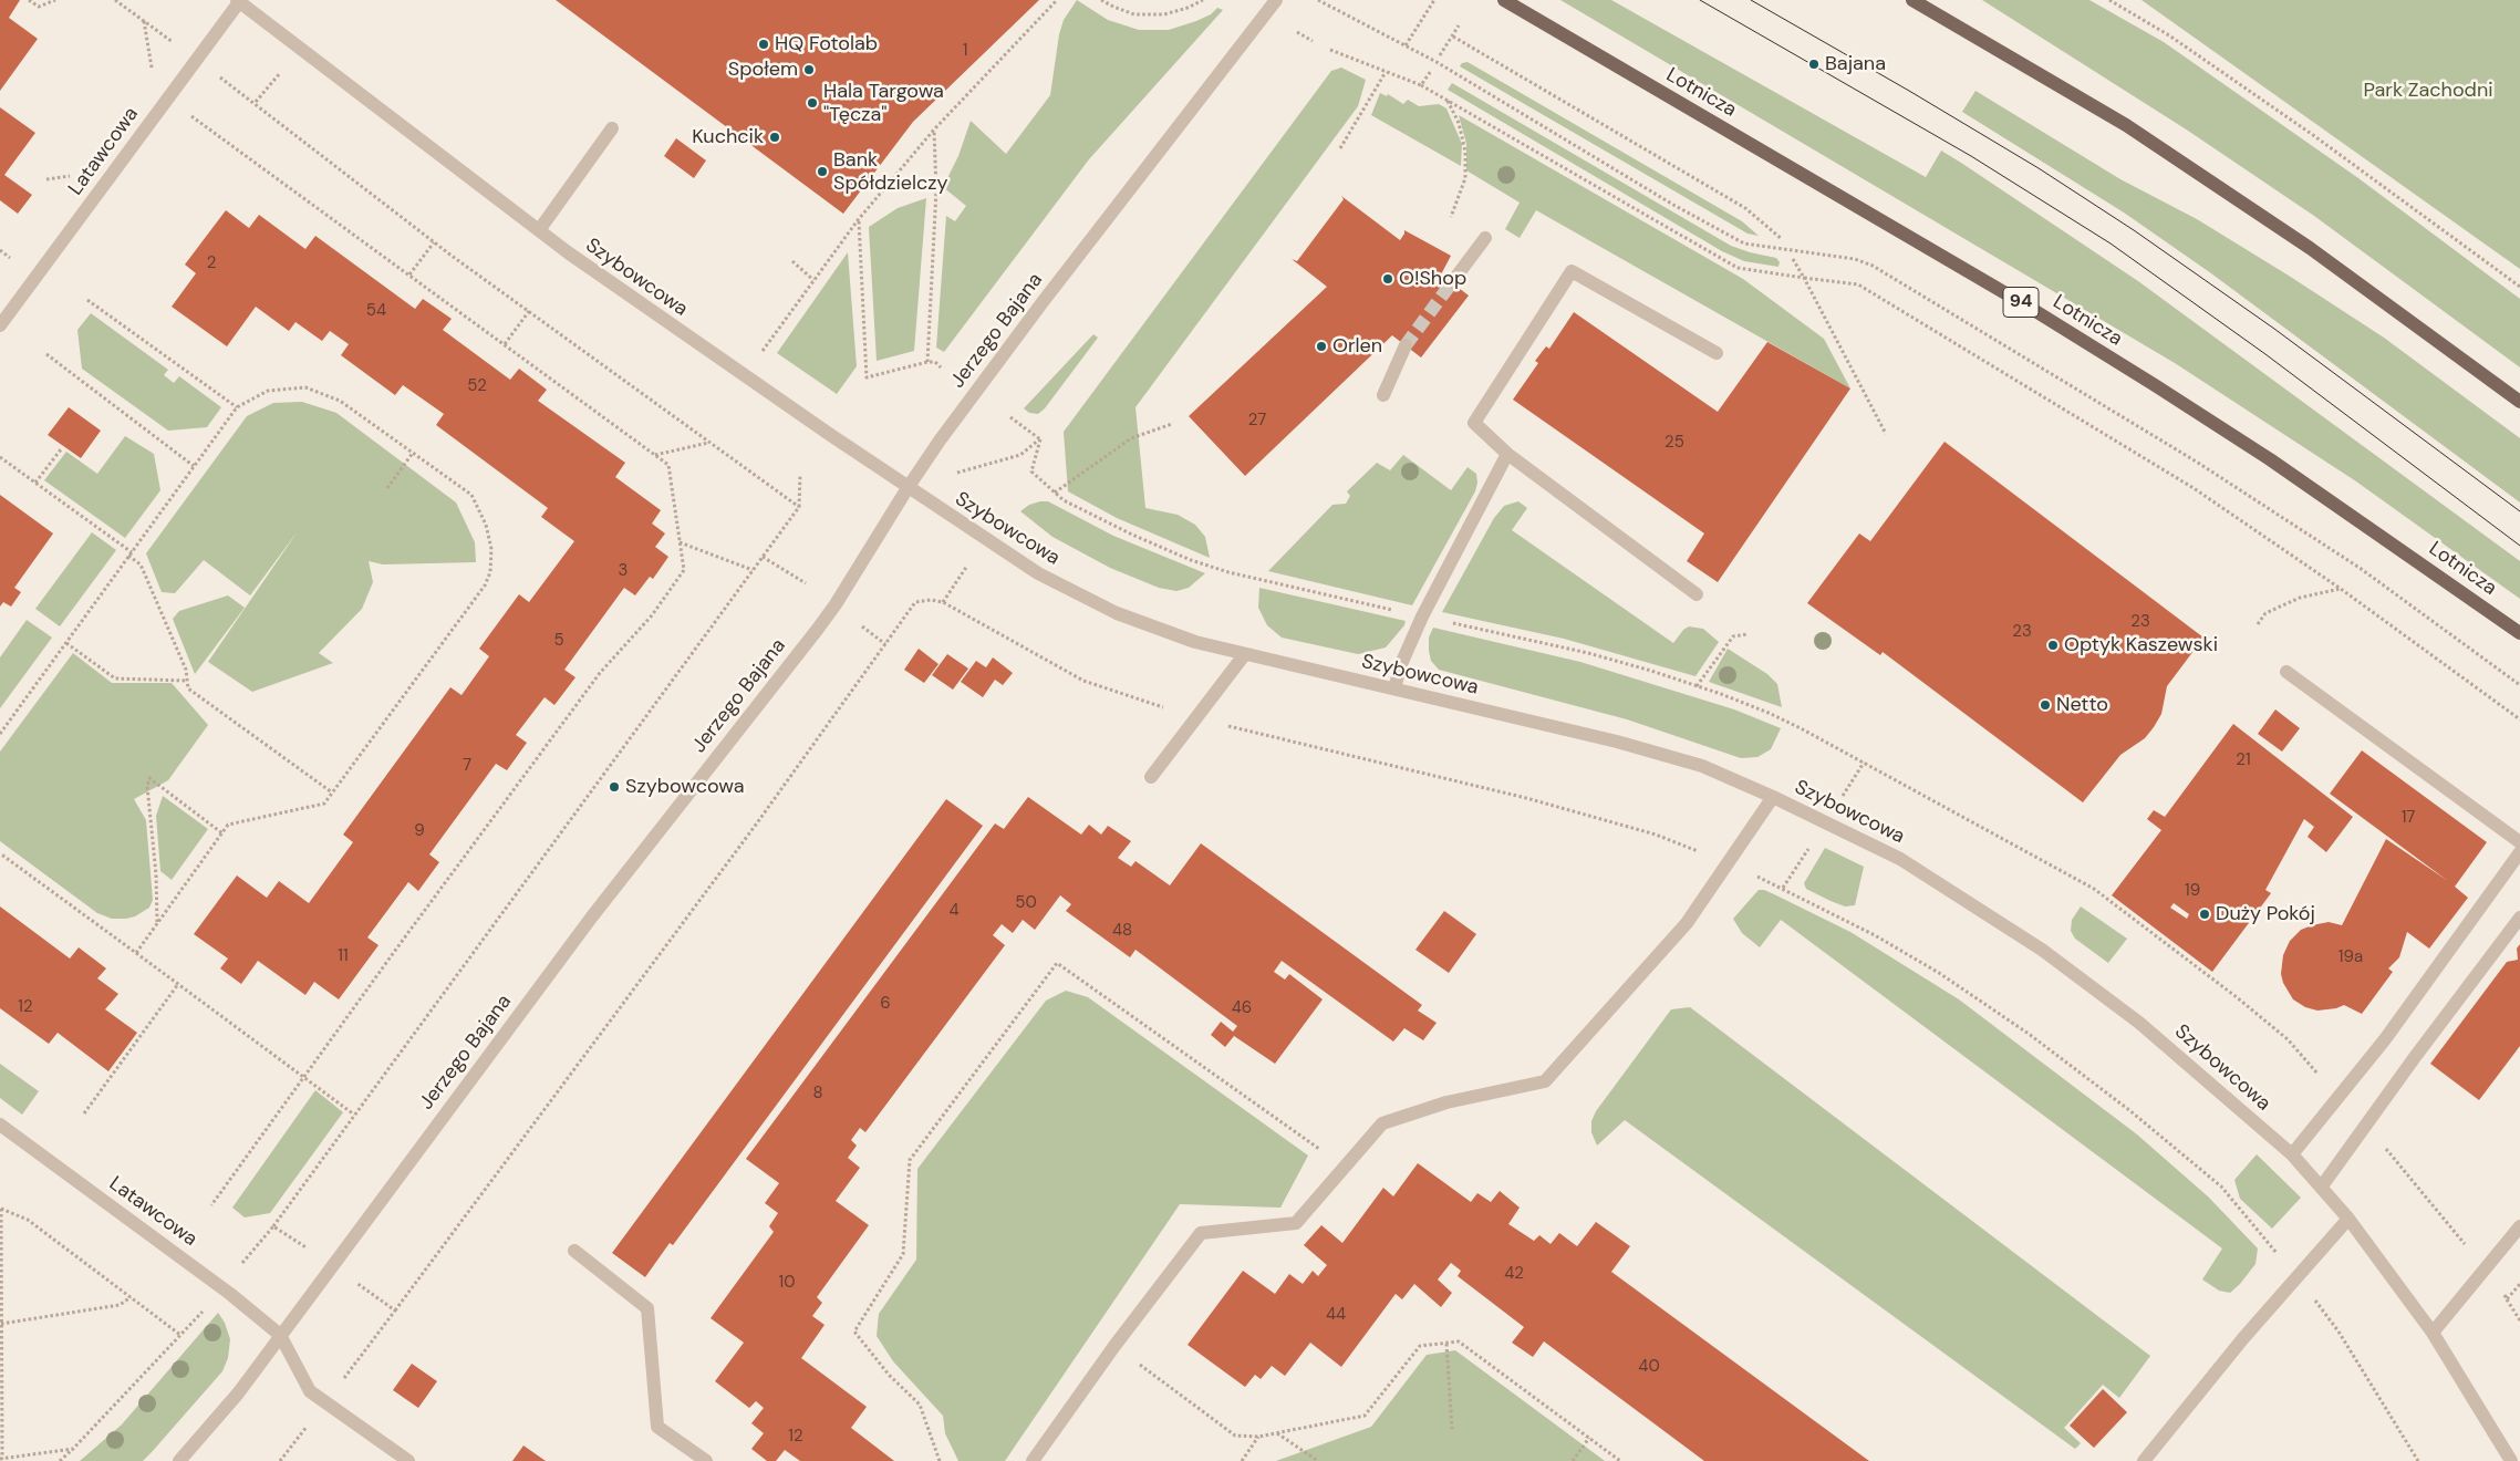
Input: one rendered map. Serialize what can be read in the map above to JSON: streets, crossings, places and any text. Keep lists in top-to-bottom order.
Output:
{
  "streets": {
    "main road": ["Lotnicza", "94"],
    "street": ["Latawcowa", "Szybowcowa", "Jerzego Bajana"]
  },
  "crossings": [
    ["Latawcowa", "Szybowcowa"],
    ["Latawcowa", "Jerzego Bajana"],
    ["Szybowcowa", "Jerzego Bajana"]
  ],
  "parks": ["Park Zachodni"],
  "places": [
    "HQ Fotolab",
    "Bajana",
    "Społem",
    "Hala Targowa \"Tęcza\"",
    "Kuchcik",
    "Bank Spółdzielczy",
    "O!Shop",
    "Orlen",
    "Optyk Kaszewski",
    "Netto",
    "Szybowcowa",
    "Duży Pokój"
  ],
  "house_numbers": [
    "1",
    "2",
    "54",
    "52",
    "27",
    "25",
    "3",
    "23",
    "23",
    "5",
    "21",
    "7",
    "17",
    "9",
    "19",
    "50",
    "4",
    "48",
    "11",
    "19a",
    "6",
    "12",
    "46",
    "8",
    "42",
    "10",
    "44",
    "40",
    "12"
  ]
}
